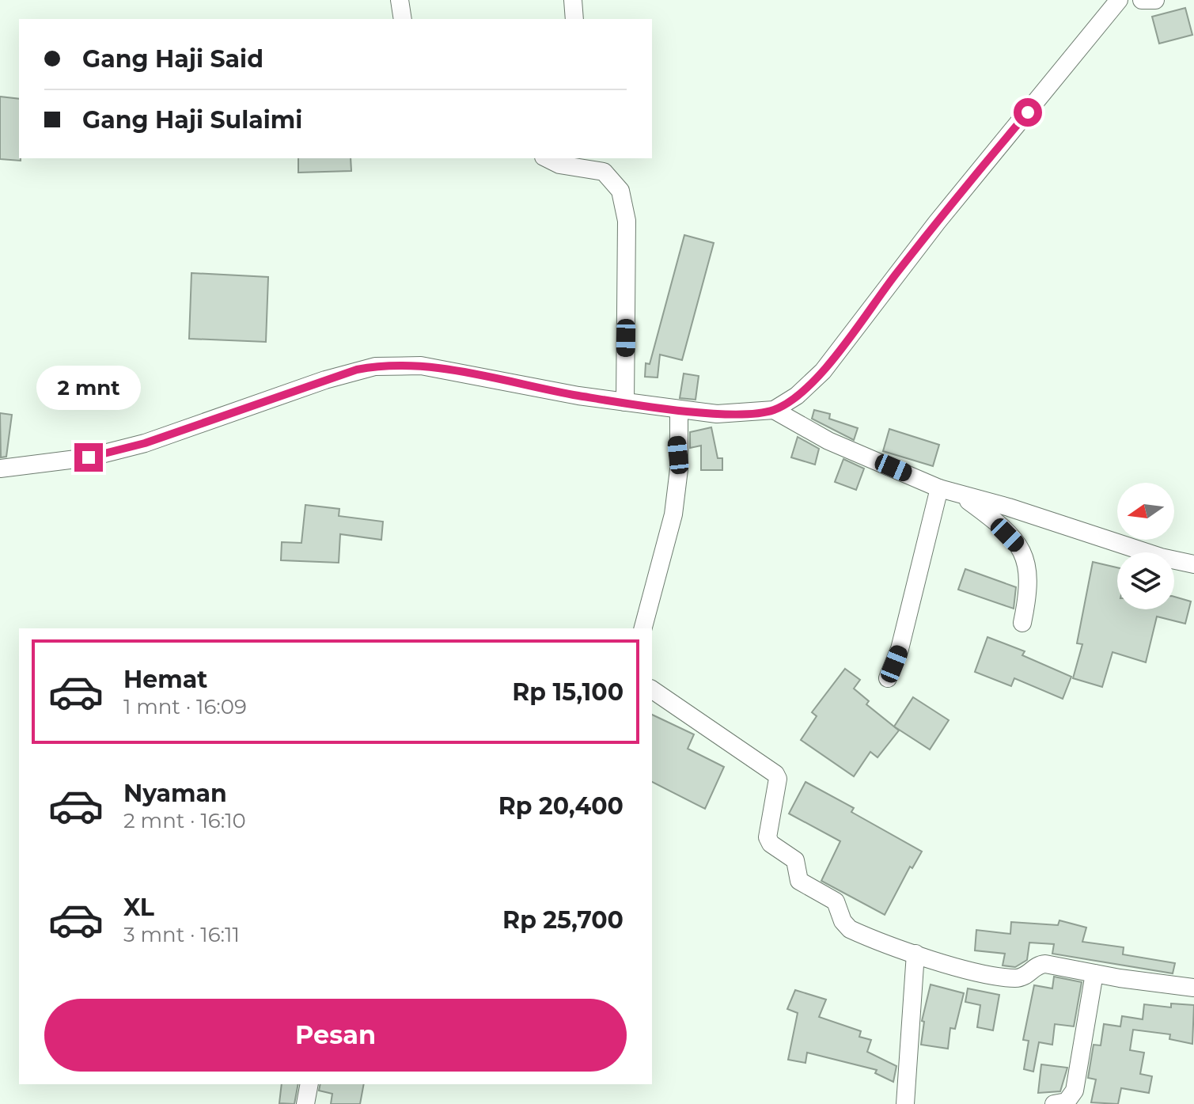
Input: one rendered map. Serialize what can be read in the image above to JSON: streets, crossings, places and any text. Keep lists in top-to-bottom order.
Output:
{
  "north": "left",
  "page": {
    "banner": ["Gang Haji Said", "Gang Haji Sulaimi"],
    "bubble": "2 mnt",
    "list": [
      {
        "name": "Hemat",
        "note": "1 mnt · 16:09",
        "value": "Rp 15,100"
      },
      {
        "name": "Nyaman",
        "note": "2 mnt · 16:10",
        "value": "Rp 20,400"
      },
      {
        "name": "XL",
        "note": "3 mnt · 16:11",
        "value": "Rp 25,700"
      }
    ],
    "buttons": "Pesan"
  }
}
